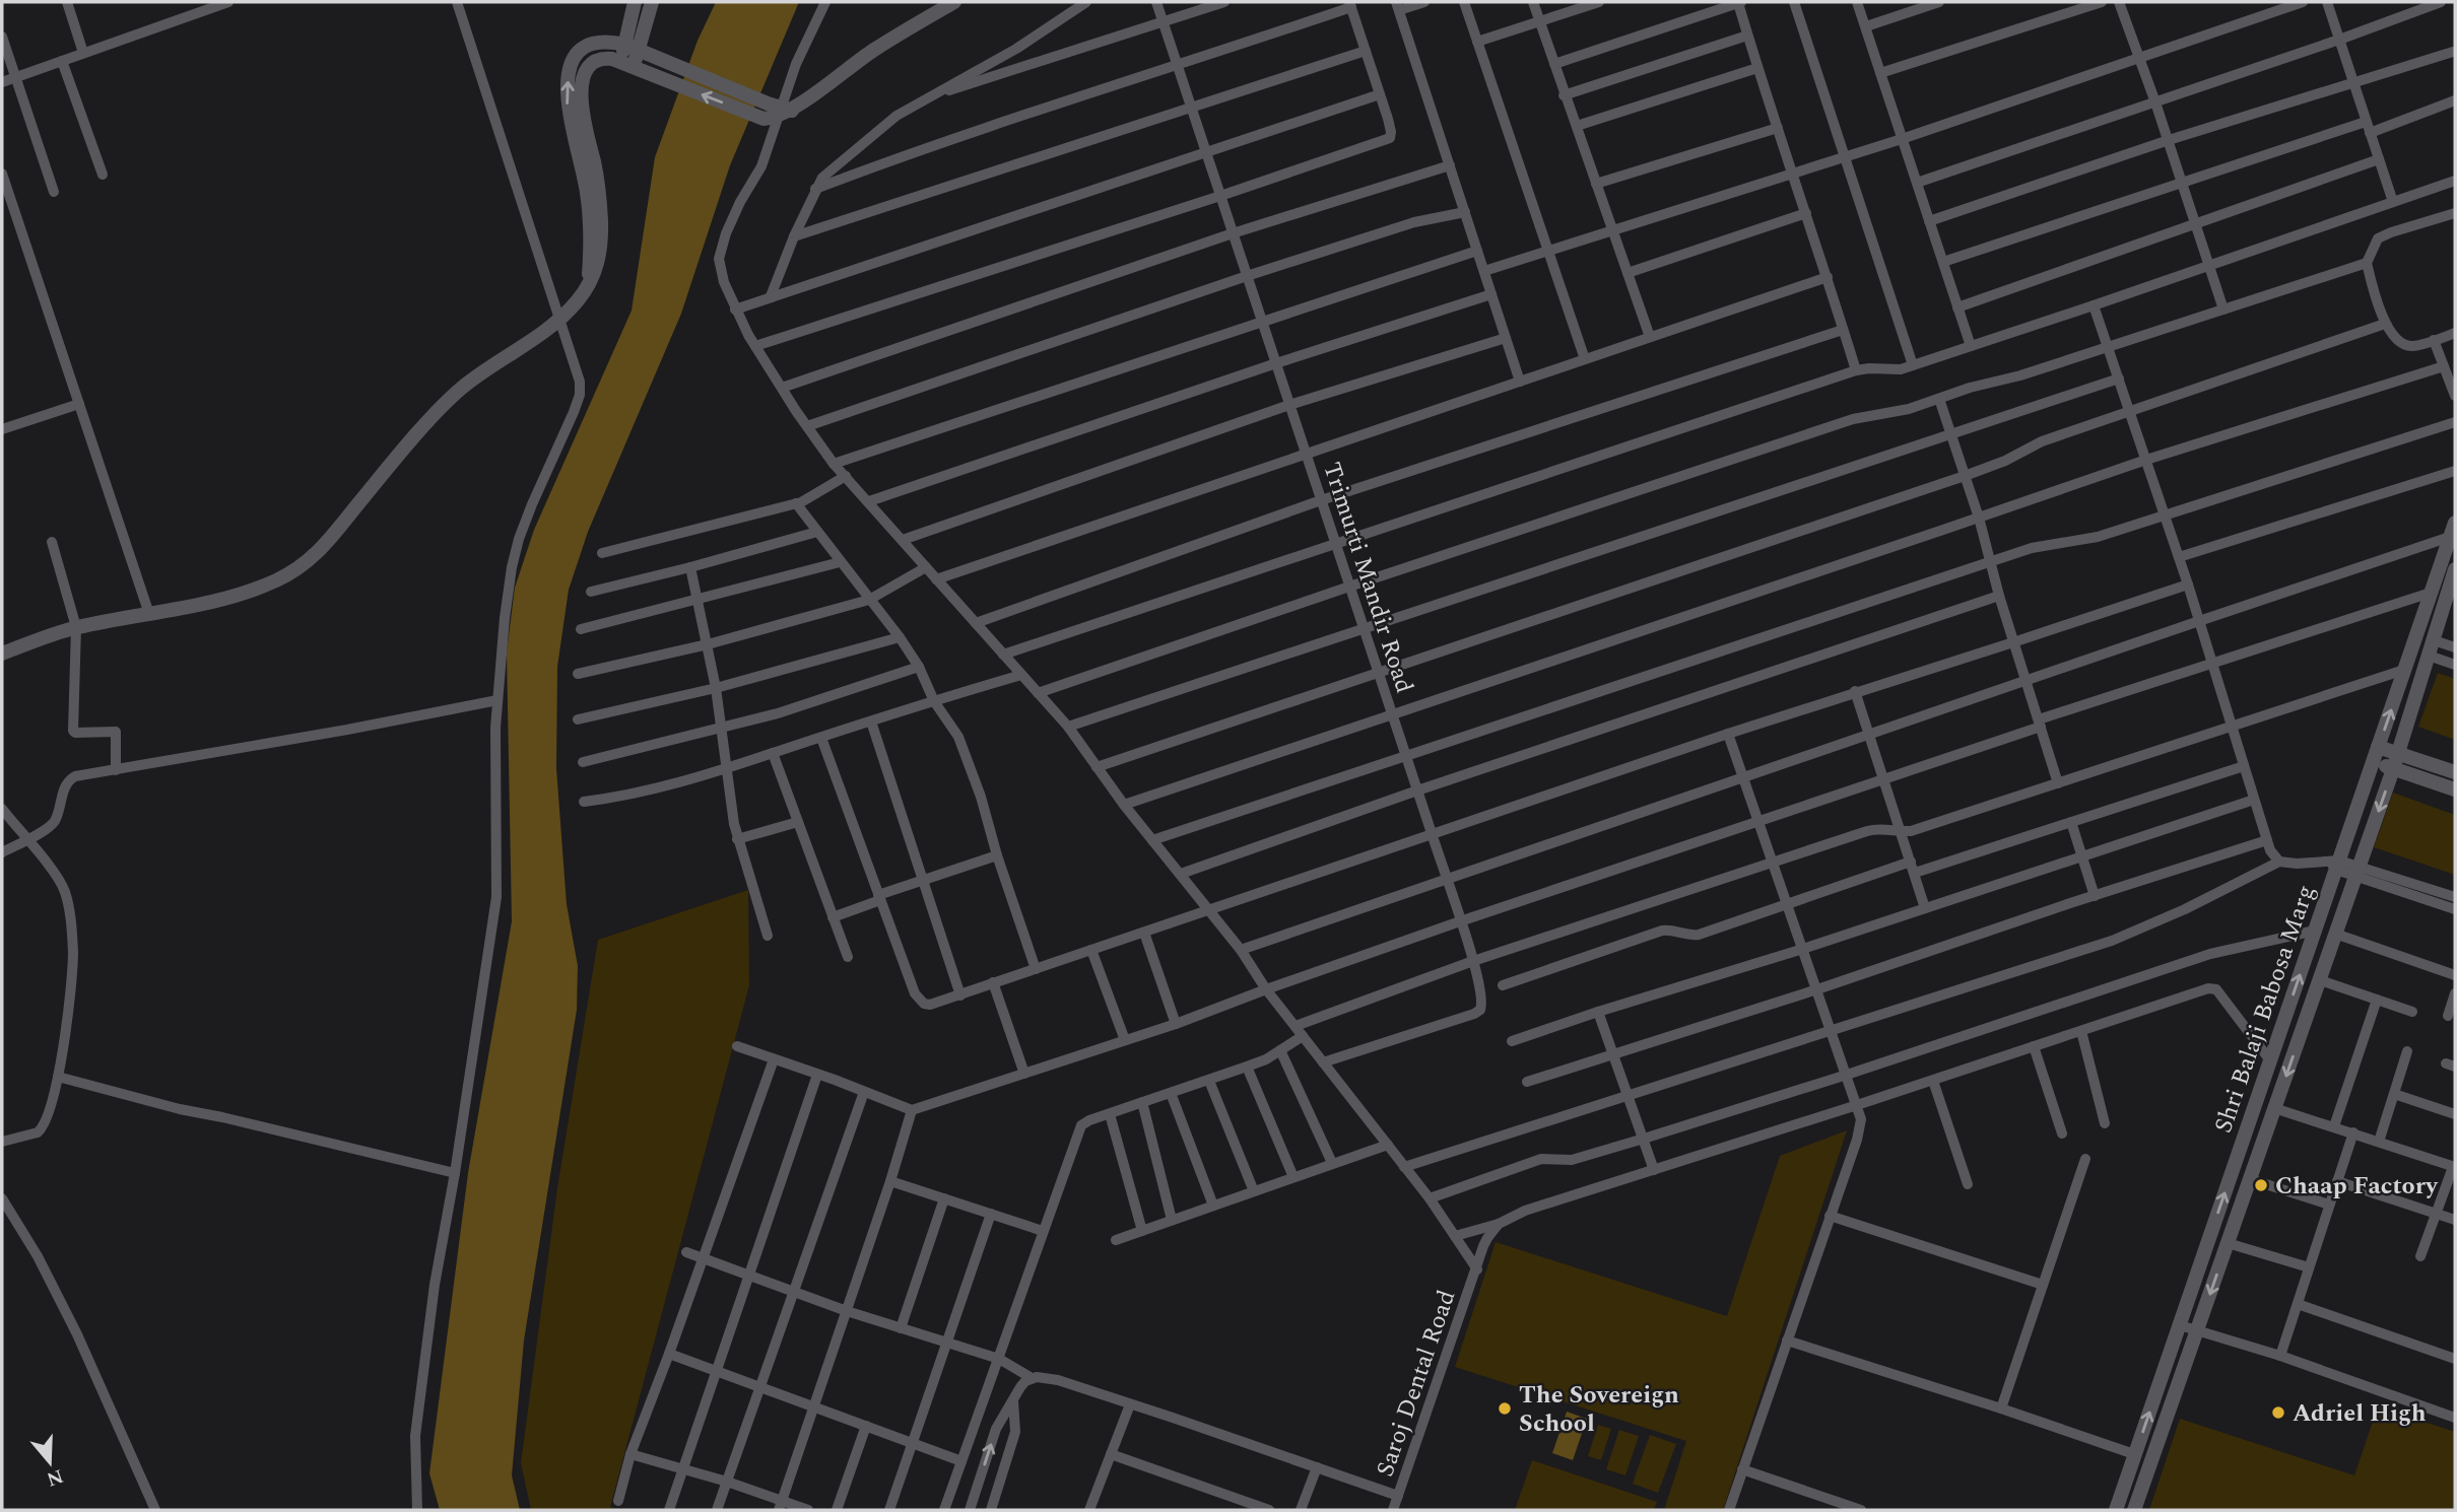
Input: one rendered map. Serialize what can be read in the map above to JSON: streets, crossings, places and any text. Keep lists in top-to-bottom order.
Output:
{
  "streets": {
    "street": ["Trimurti Mandir Road", "Shri Balaji Babosa Marg", "Saroj Dental Road"]
  },
  "crossings": [
    ["Trimurti Mandir Road", "Saroj Dental Road"]
  ],
  "places": ["Chaap Factory", "The Sovereign School", "Adriel High"],
  "north": "bottom"
}
